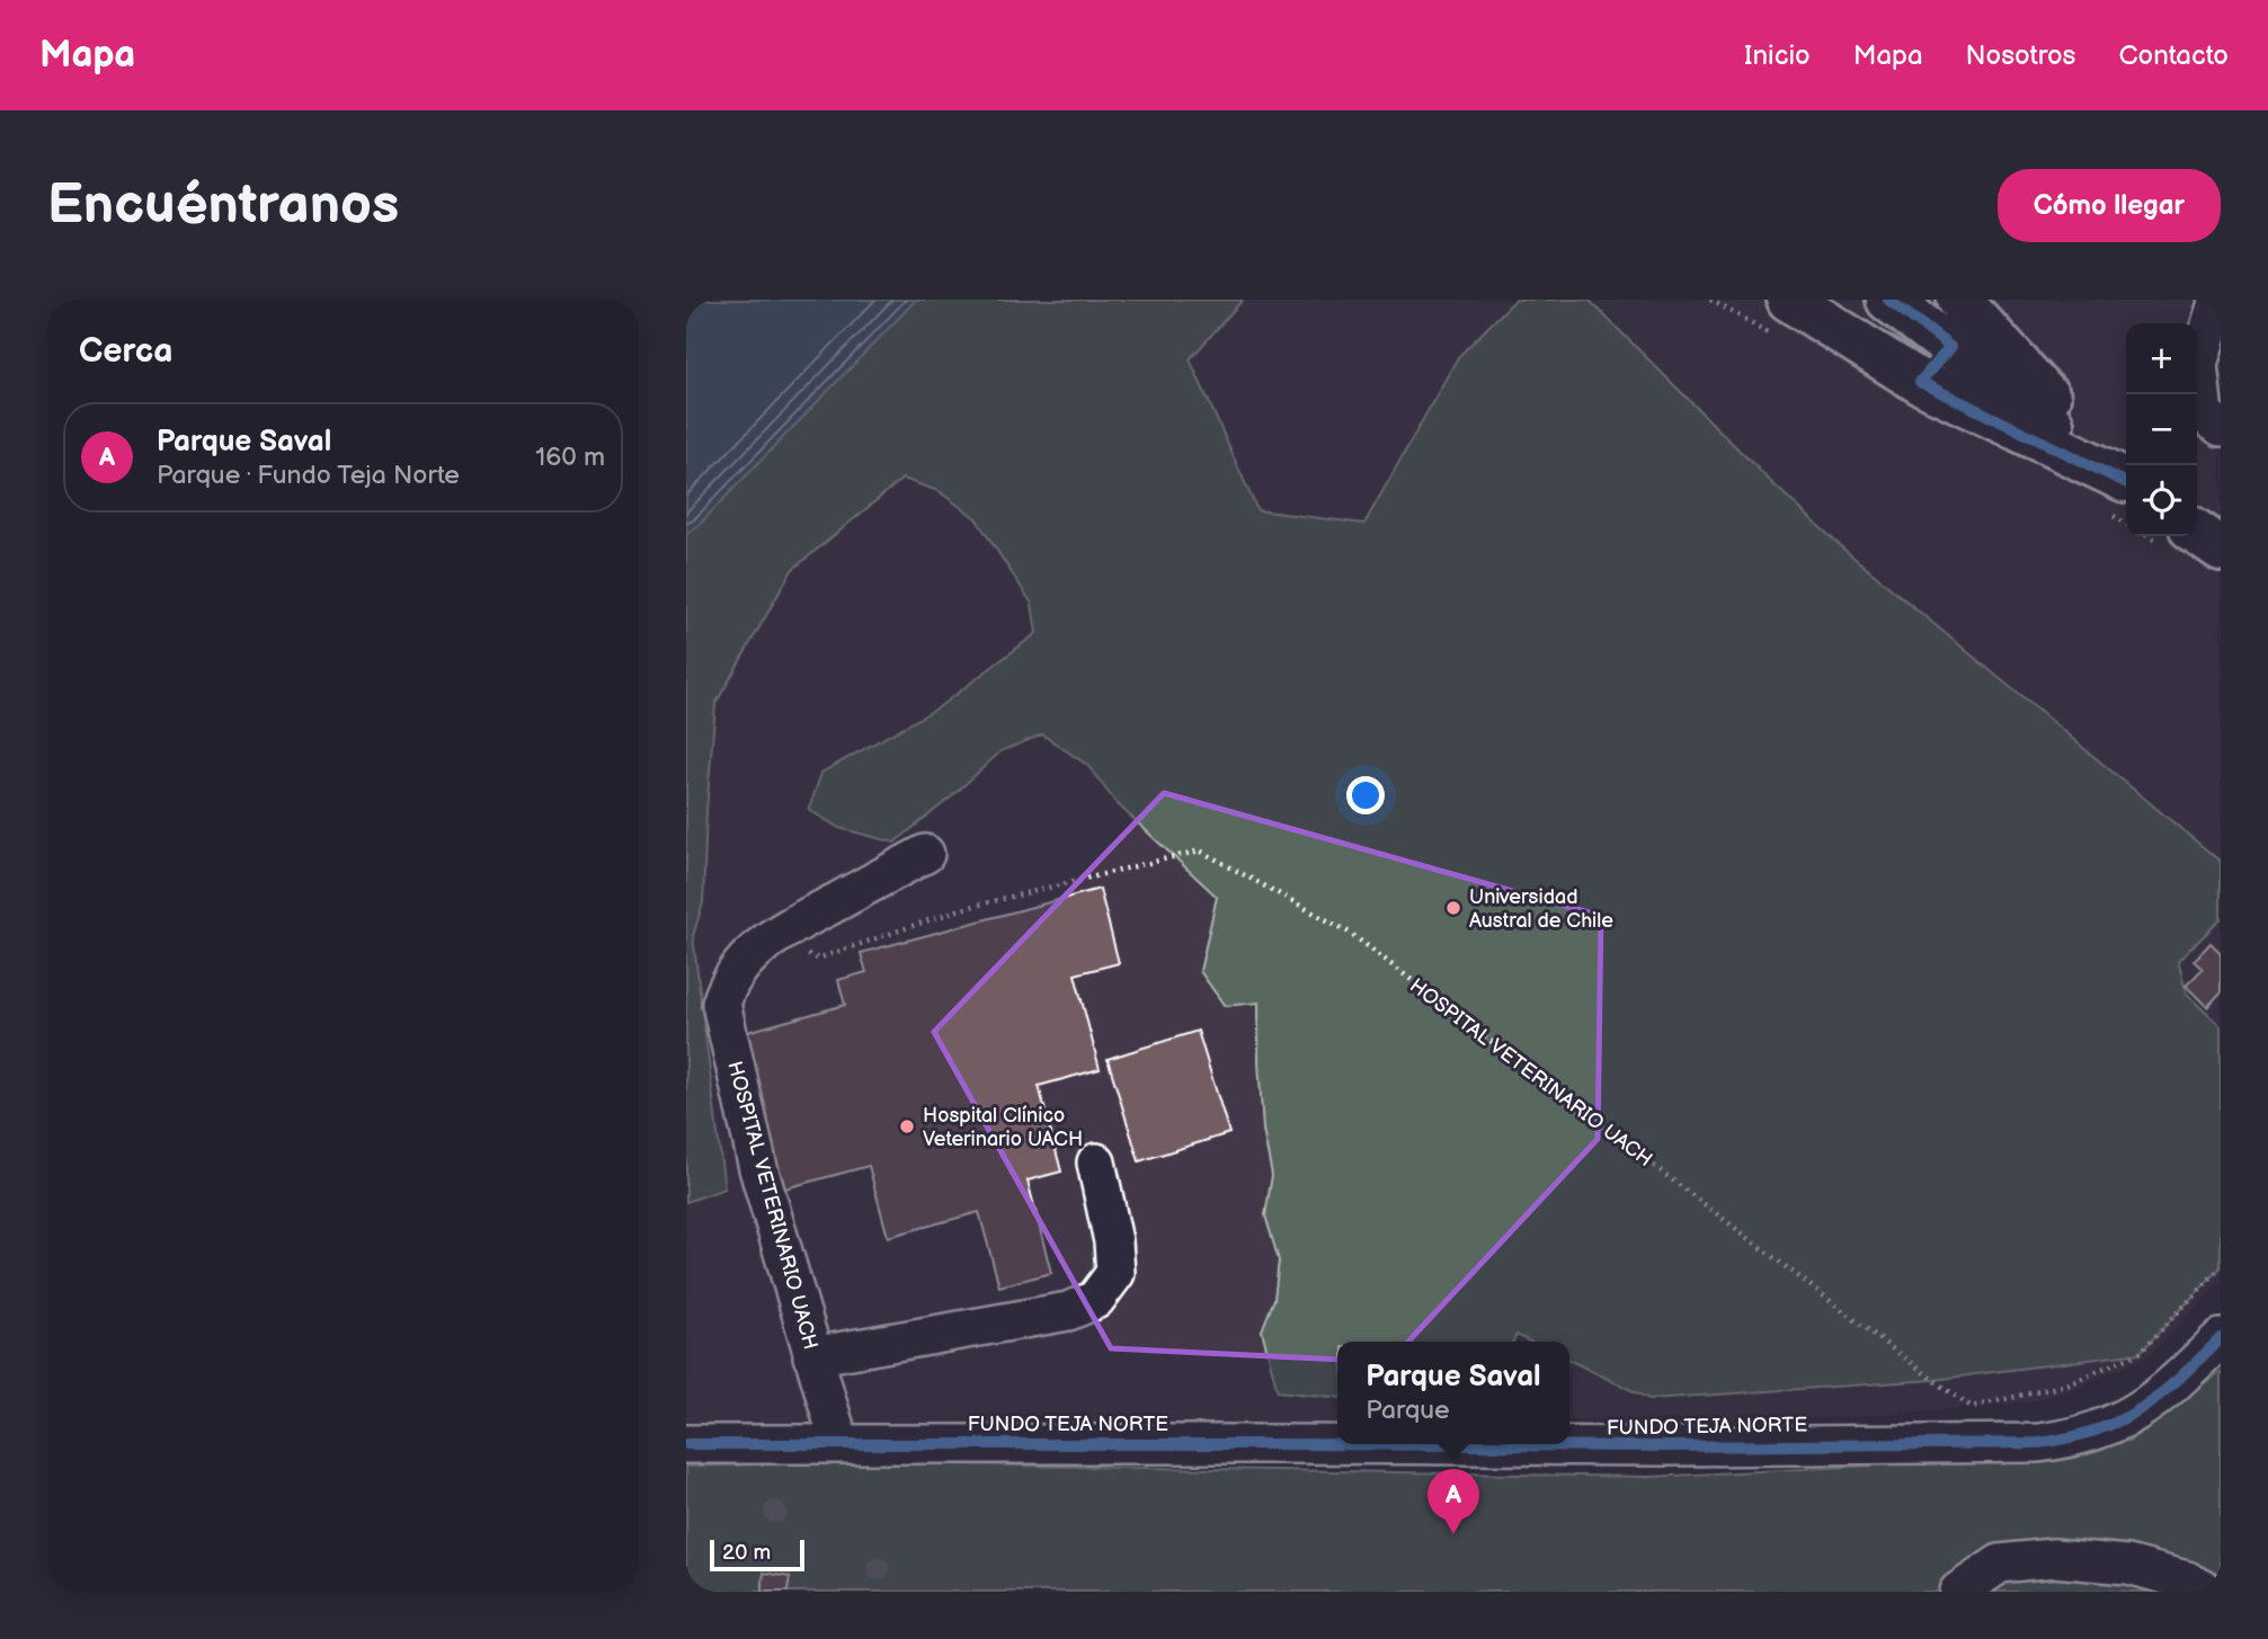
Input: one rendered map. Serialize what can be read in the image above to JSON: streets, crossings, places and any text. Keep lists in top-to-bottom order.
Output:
{
  "streets": {
    "street": ["HOSPITAL VETERINARIO UACH", "FUNDO TEJA NORTE"]
  },
  "crossings": [
    ["HOSPITAL VETERINARIO UACH", "FUNDO TEJA NORTE"]
  ],
  "places": ["Universidad Austral de Chile", "Hospital Clínico Veterinario UACH"],
  "scale_bar": "20 m",
  "page": {
    "header": "Mapa",
    "nav": [
      "Inicio",
      "Mapa",
      "Nosotros",
      "Contacto"
    ],
    "buttons": "Cómo llegar",
    "title": "Encuéntranos",
    "heading": "Cerca",
    "map_buttons": ["+", "−"],
    "list": [
      {
        "mark": "A",
        "name": "Parque Saval",
        "note": "Parque · Fundo Teja Norte",
        "value": "160 m"
      }
    ],
    "popup": ["Parque Saval", "Parque"],
    "pins": "A",
    "scale": "20 m"
  }
}
